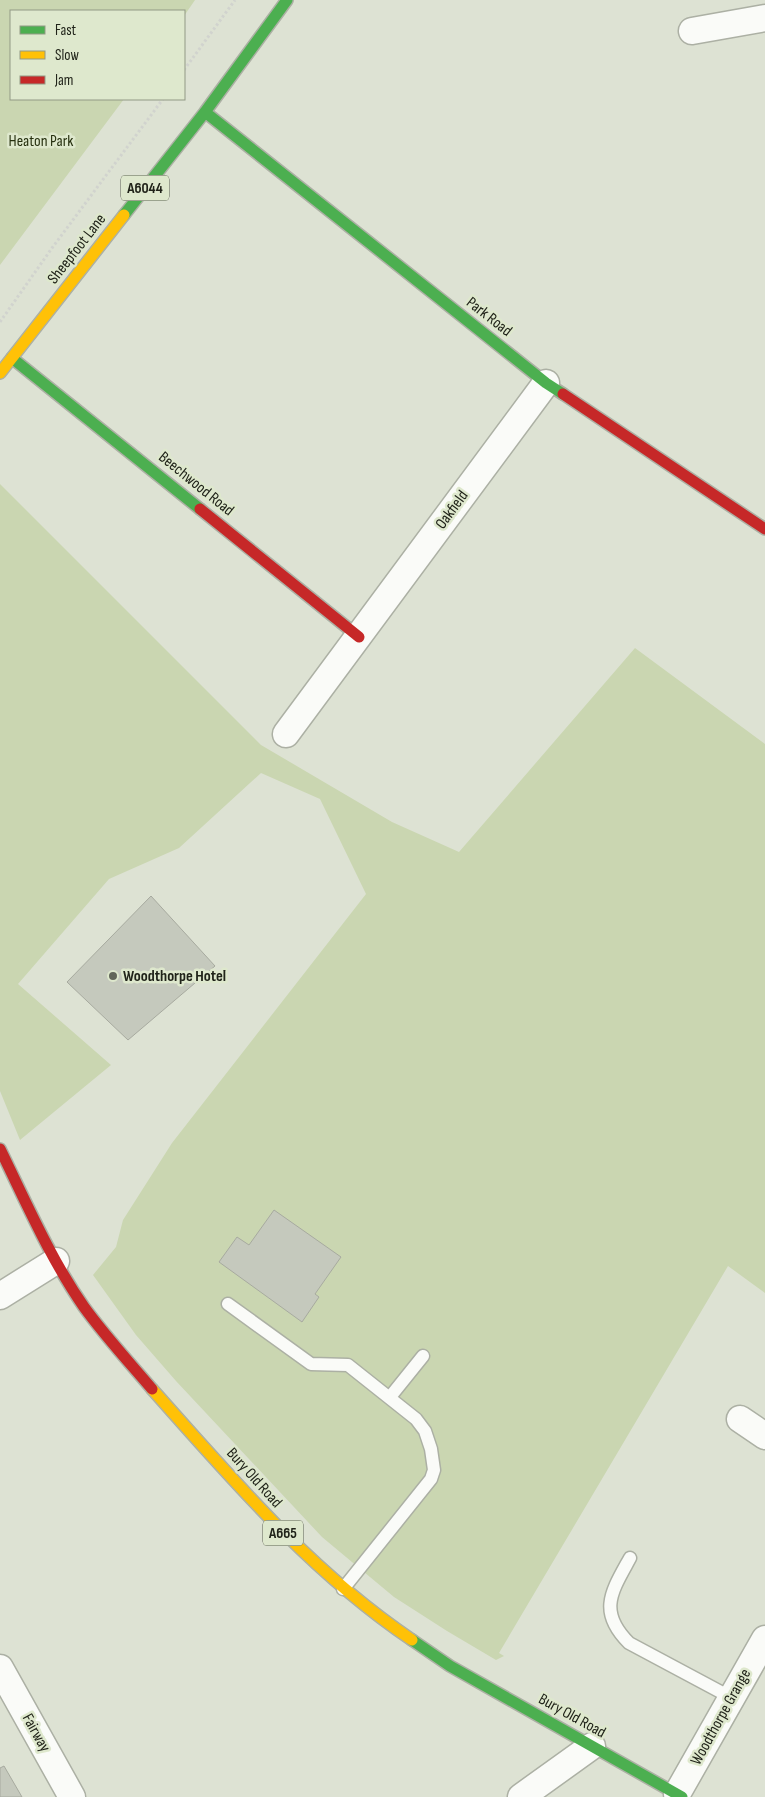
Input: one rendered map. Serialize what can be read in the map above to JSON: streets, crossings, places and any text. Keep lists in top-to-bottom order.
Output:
{
  "streets": {
    "main road": [
      "A6044",
      "Sheepfoot Lane",
      "Park Road",
      "Beechwood Road",
      "Bury Old Road",
      "A665"
    ],
    "street": ["Oakfield", "Woodthorpe Grange", "Fairway"]
  },
  "crossings": [
    ["Sheepfoot Lane", "Park Road"],
    ["Sheepfoot Lane", "Beechwood Road"],
    ["Park Road", "Oakfield"],
    ["Beechwood Road", "Oakfield"],
    ["Bury Old Road", "Woodthorpe Grange"]
  ],
  "parks": ["Heaton Park"],
  "places": ["Woodthorpe Hotel"],
  "legend": ["Fast", "Slow", "Jam"]
}
